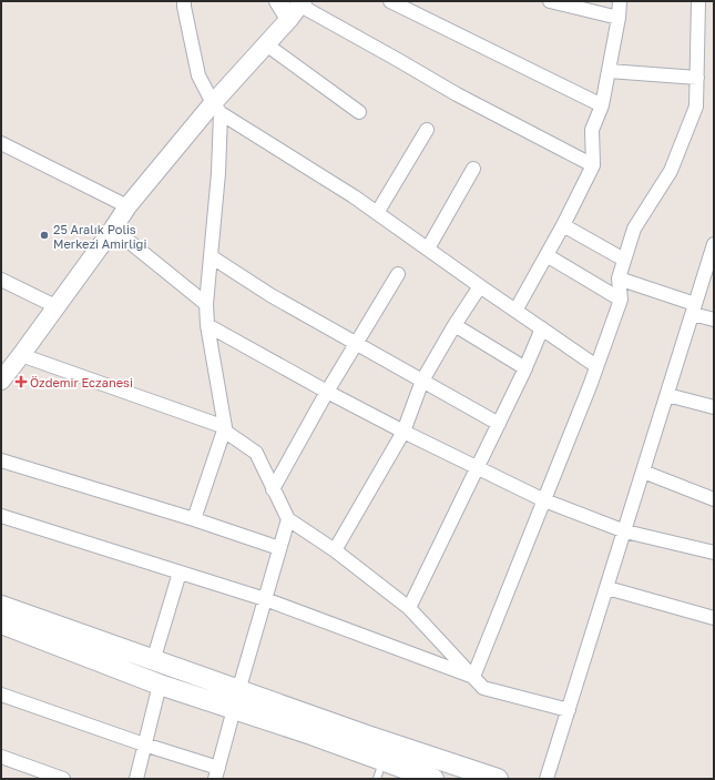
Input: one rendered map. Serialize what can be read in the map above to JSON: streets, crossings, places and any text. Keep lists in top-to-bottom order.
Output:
{
  "places": {
    "other": ["25 Aralık Polis Merkezi Amirliği"],
    "health": ["Özdemir Eczanesi"]
  }
}
